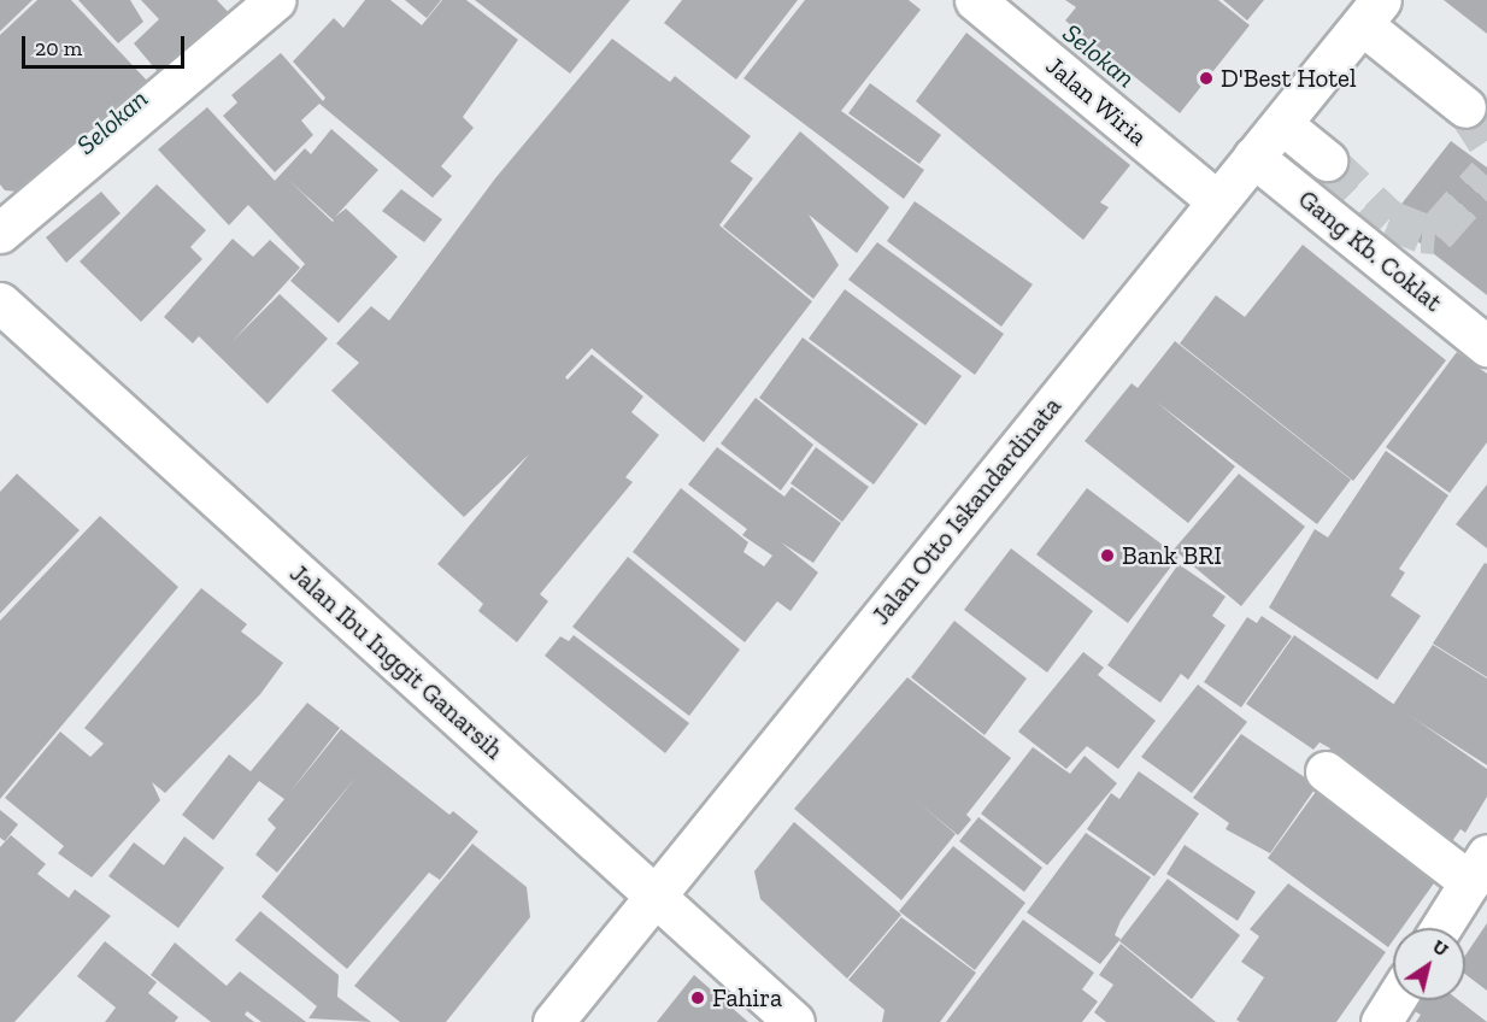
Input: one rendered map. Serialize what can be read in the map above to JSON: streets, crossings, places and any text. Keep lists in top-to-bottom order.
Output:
{
  "streets": {
    "main road": [
      "Jalan Wiria",
      "Gang Kb. Coklat",
      "Jalan Otto Iskandardinata",
      "Jalan Ibu Inggit Ganarsih"
    ]
  },
  "crossings": [
    ["Jalan Wiria", "Jalan Otto Iskandardinata"],
    ["Gang Kb. Coklat", "Jalan Otto Iskandardinata"],
    ["Jalan Otto Iskandardinata", "Jalan Ibu Inggit Ganarsih"]
  ],
  "water": ["Selokan"],
  "places": ["D'Best Hotel", "Bank BRI", "Fahira"],
  "scale_bar": "20 m",
  "north": "top right"
}
